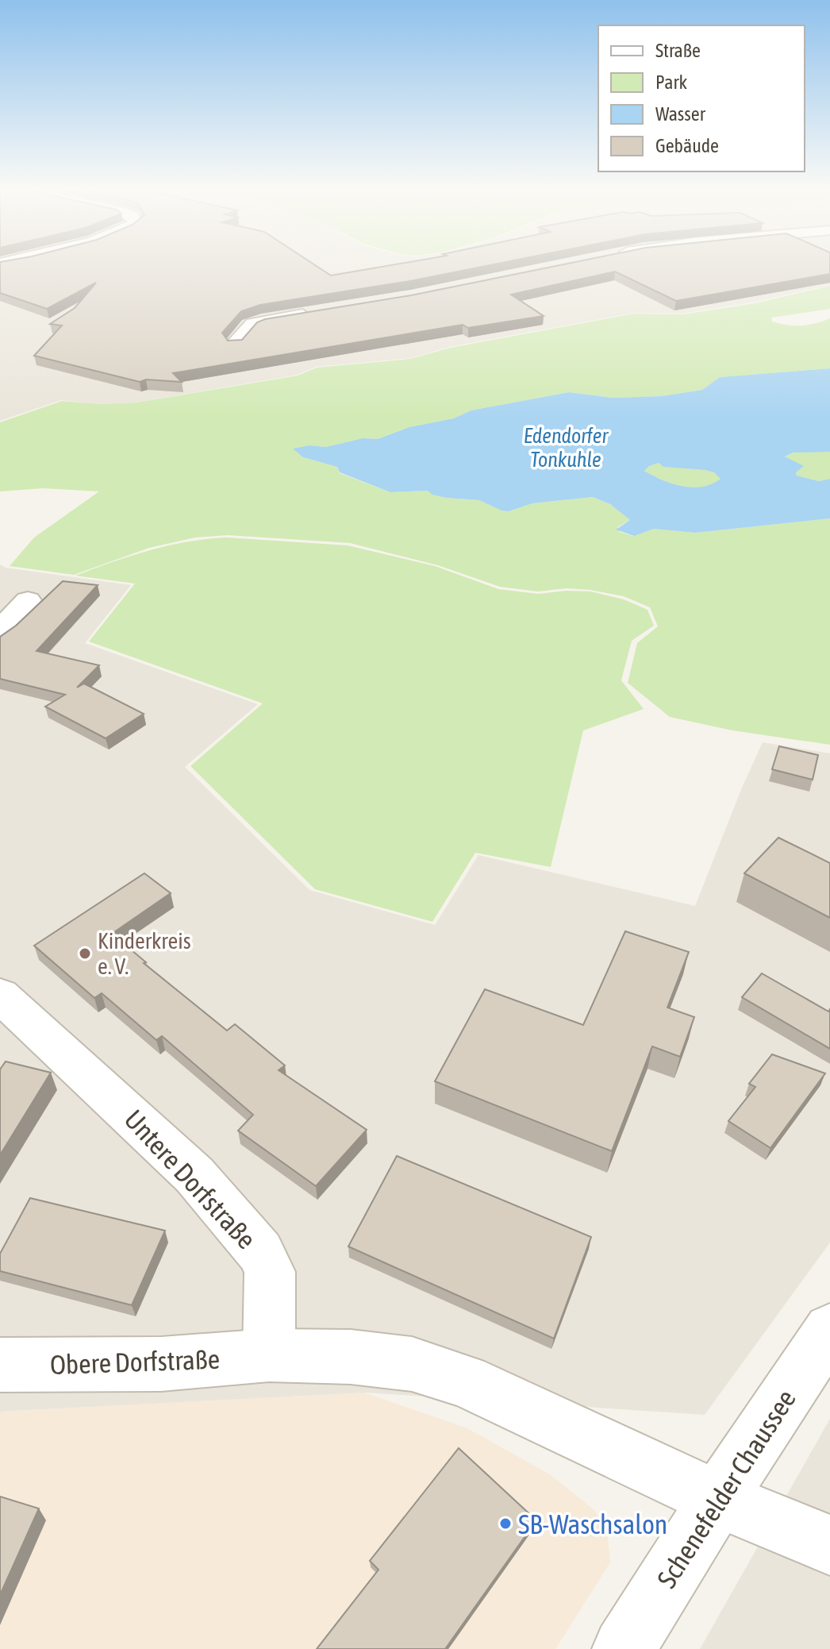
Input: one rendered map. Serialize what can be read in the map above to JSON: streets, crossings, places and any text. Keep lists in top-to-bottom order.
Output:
{
  "streets": {
    "street": ["Untere Dorfstraße", "Obere Dorfstraße", "Schenefelder Chaussee"]
  },
  "crossings": [
    ["Untere Dorfstraße", "Obere Dorfstraße"]
  ],
  "water": ["Edendorfer Tonkuhle"],
  "places": ["Kinderkreis e. V.", "SB-Waschsalon"],
  "legend": [
    "Straße",
    "Park",
    "Wasser",
    "Gebäude"
  ]
}
